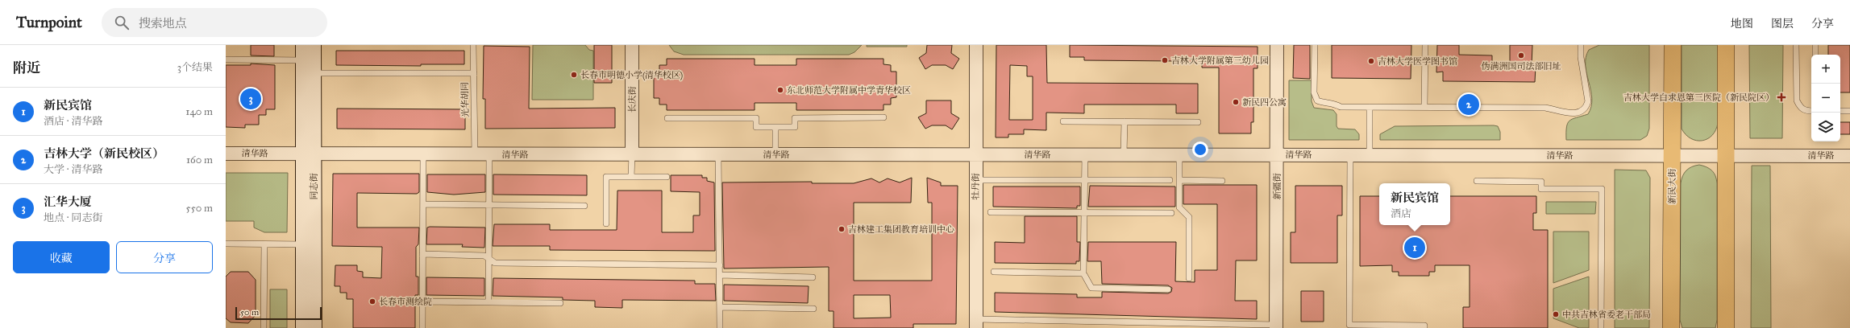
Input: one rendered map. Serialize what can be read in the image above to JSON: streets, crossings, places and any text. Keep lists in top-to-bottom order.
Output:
{
  "streets": {
    "main road": ["同志街", "新民大街"],
    "street": [
      "长庆街",
      "清华路",
      "牡丹街",
      "新疆街"
    ],
    "lane": ["光华胡同"]
  },
  "crossings": [
    ["光华胡同", "清华路"],
    ["长庆街", "清华路"],
    ["清华路", "同志街"],
    ["清华路", "牡丹街"],
    ["清华路", "新疆街"],
    ["清华路", "新民大街"]
  ],
  "places": {
    "other": [
      "伪满洲国司法部旧址",
      "吉林大学附属第三幼儿园",
      "吉林大学医学图书馆",
      "长春市明德小学(清华校区)",
      "东北师范大学附属中学青华校区",
      "新民四公寓",
      "吉林建工集团教育培训中心",
      "长春市测绘院",
      "中共吉林省委老干部局"
    ],
    "health": ["吉林大学白求恩第三医院（新民院区）"]
  },
  "scale_bar": "50 m",
  "page": {
    "header": "Turnpoint",
    "search": "搜索地点",
    "nav": ["地图", "图层", "分享"],
    "heading": ["附近", "3个结果"],
    "map_buttons": ["+", "−"],
    "list": [
      {
        "mark": "1",
        "name": "新民宾馆",
        "note": "酒店 · 清华路",
        "value": "140 m"
      },
      {
        "mark": "2",
        "name": "吉林大学（新民校区）",
        "note": "大学 · 清华路",
        "value": "160 m"
      },
      {
        "mark": "3",
        "name": "汇华大厦",
        "note": "地点 · 同志街",
        "value": "550 m"
      }
    ],
    "pins": ["3", "2", "1"],
    "popup": ["新民宾馆", "酒店"],
    "buttons": ["收藏", "分享"],
    "scale": "50 m"
  }
}
